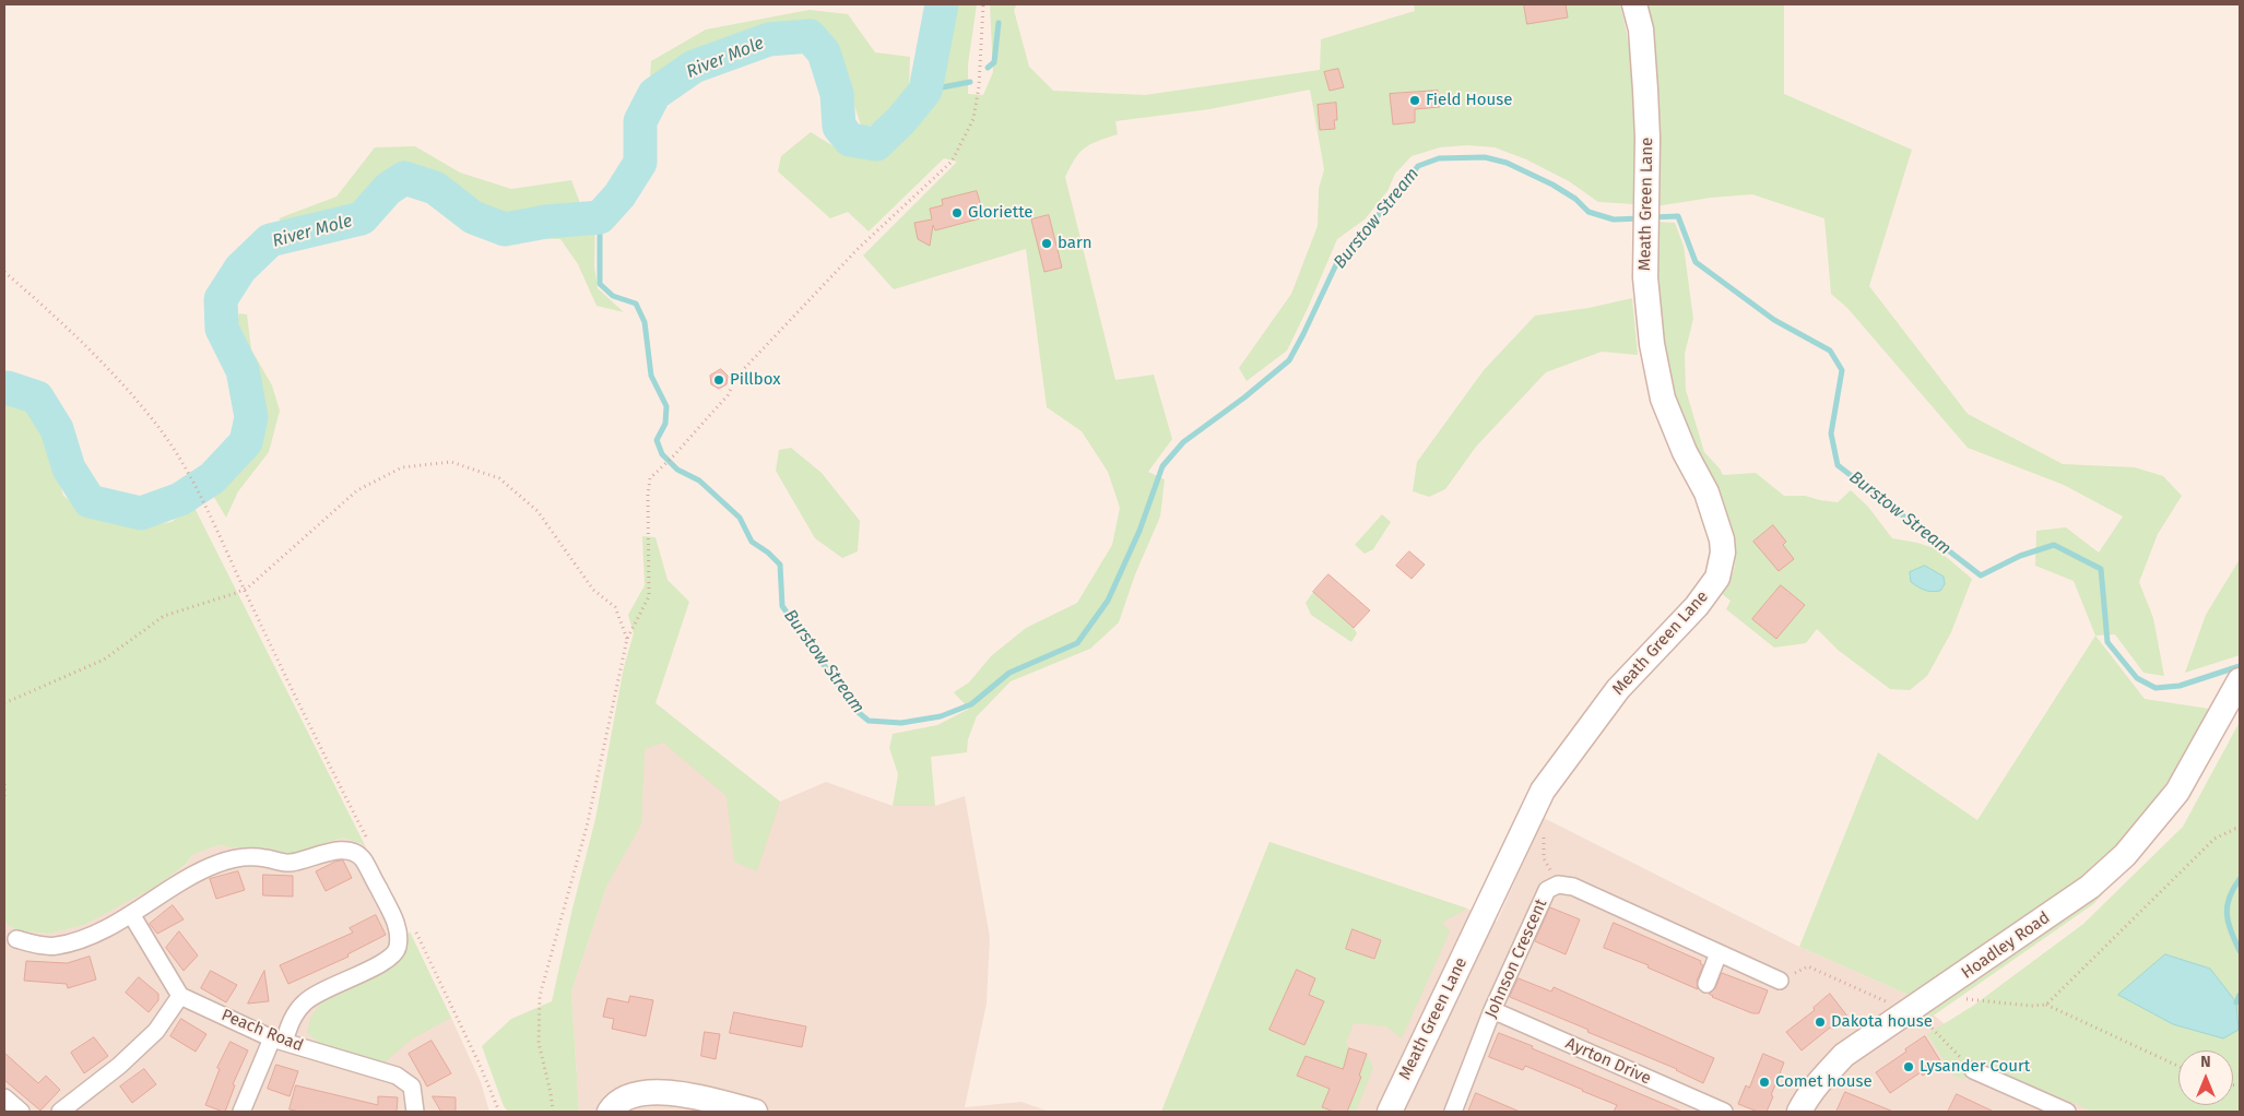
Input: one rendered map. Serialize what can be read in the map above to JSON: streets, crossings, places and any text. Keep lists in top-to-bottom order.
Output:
{
  "streets": {
    "street": [
      "Meath Green Lane",
      "Hoadley Road",
      "Johnson Crescent",
      "Peach Road",
      "Ayrton Drive"
    ]
  },
  "crossings": [
    ["Johnson Crescent", "Ayrton Drive"]
  ],
  "water": ["River Mole", "Burstow Stream"],
  "places": [
    "Field House",
    "Gloriette",
    "barn",
    "Pillbox",
    "Dakota house",
    "Lysander Court",
    "Comet house"
  ],
  "north": "top"
}
